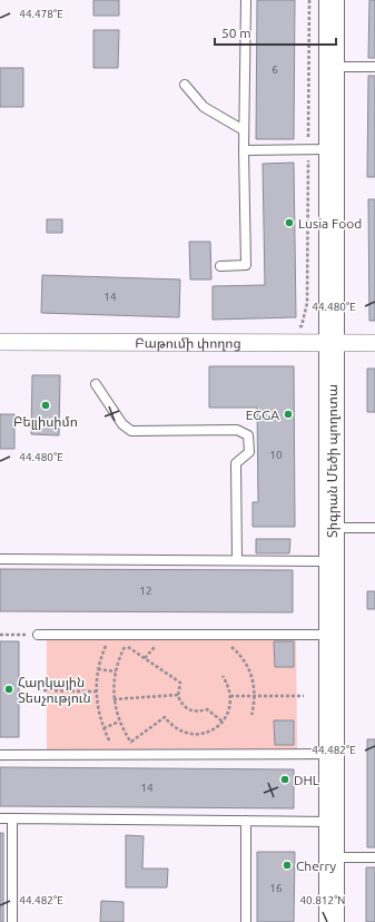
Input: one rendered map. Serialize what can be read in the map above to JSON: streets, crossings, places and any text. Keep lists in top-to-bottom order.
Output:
{
  "streets": {
    "main road": ["Տիգրան Մեծի պողոտա"],
    "street": ["Բաթումի փողոց"]
  },
  "crossings": [
    ["Բաթումի փողոց", "Տիգրան Մեծի պողոտա"]
  ],
  "places": [
    "Lusia Food",
    "Բելլիսիմո",
    "EGGA",
    "Հարկային Տեսչություն",
    "DHL",
    "Cherry"
  ],
  "house_numbers": [
    "6",
    "14",
    "10",
    "12",
    "14",
    "16"
  ],
  "scale_bar": "50 m",
  "coordinates": [
    "44.478°E",
    "44.480°E",
    "44.482°E",
    "40.812°N"
  ]
}
